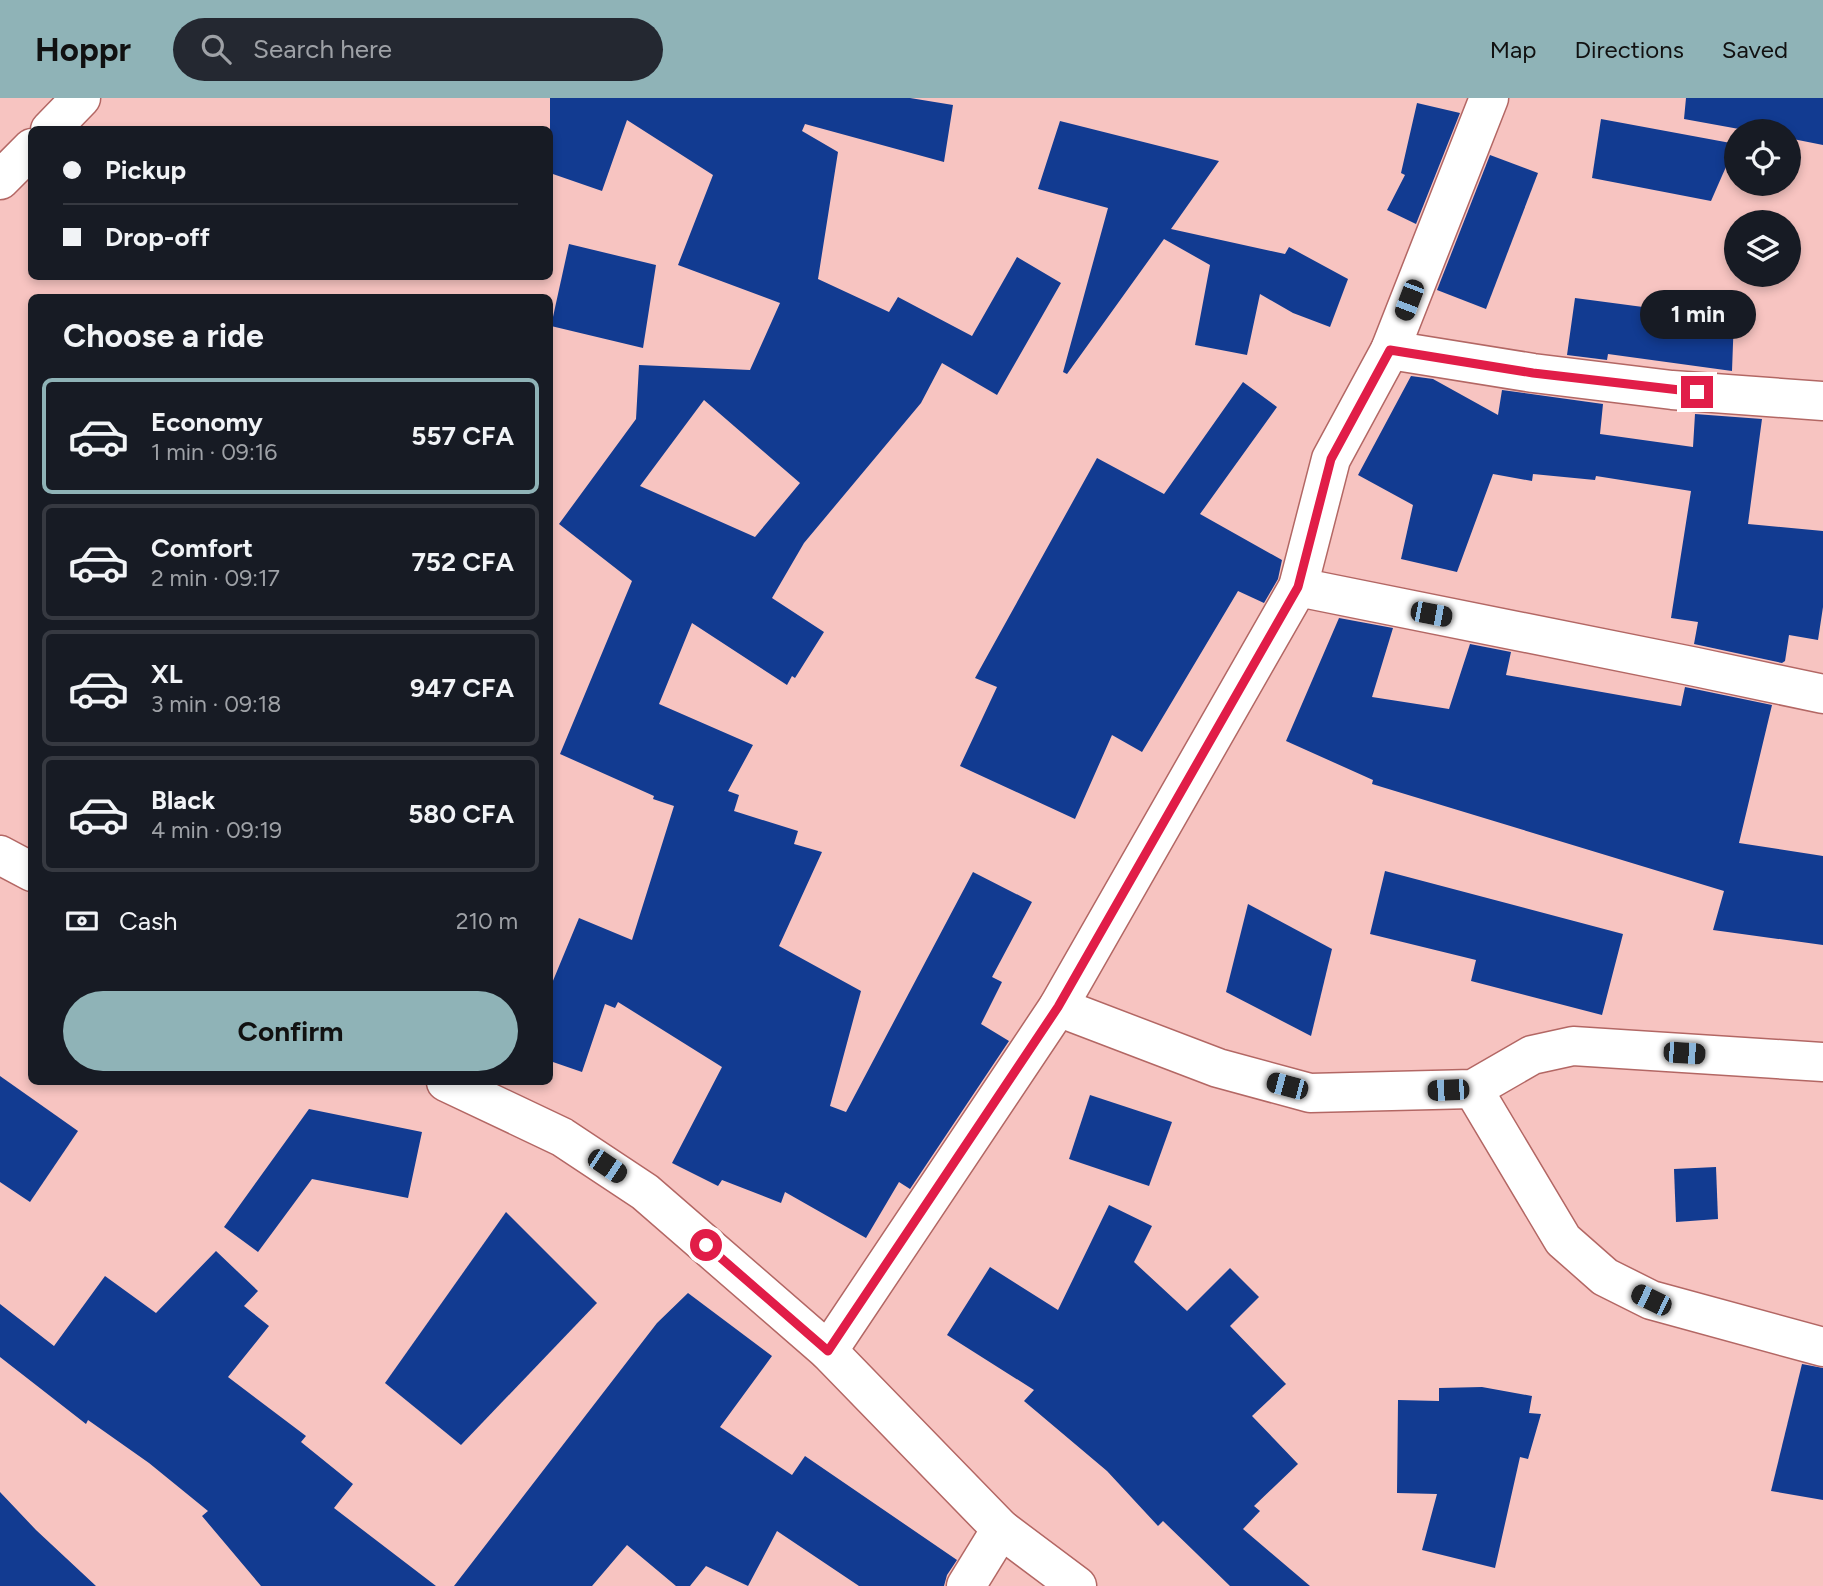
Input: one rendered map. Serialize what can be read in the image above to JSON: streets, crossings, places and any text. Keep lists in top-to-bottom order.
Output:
{
  "page": {
    "header": "Hoppr",
    "search": "Search here",
    "nav": ["Map", "Directions", "Saved"],
    "banner": ["Pickup", "Drop-off"],
    "bubble": "1 min",
    "heading": "Choose a ride",
    "list": [
      {
        "name": "Economy",
        "note": "1 min · 09:16",
        "value": "557 CFA"
      },
      {
        "name": "Comfort",
        "note": "2 min · 09:17",
        "value": "752 CFA"
      },
      {
        "name": "XL",
        "note": "3 min · 09:18",
        "value": "947 CFA"
      },
      {
        "name": "Black",
        "note": "4 min · 09:19",
        "value": "580 CFA"
      }
    ],
    "pay": ["Cash", "210 m"],
    "buttons": "Confirm"
  }
}
